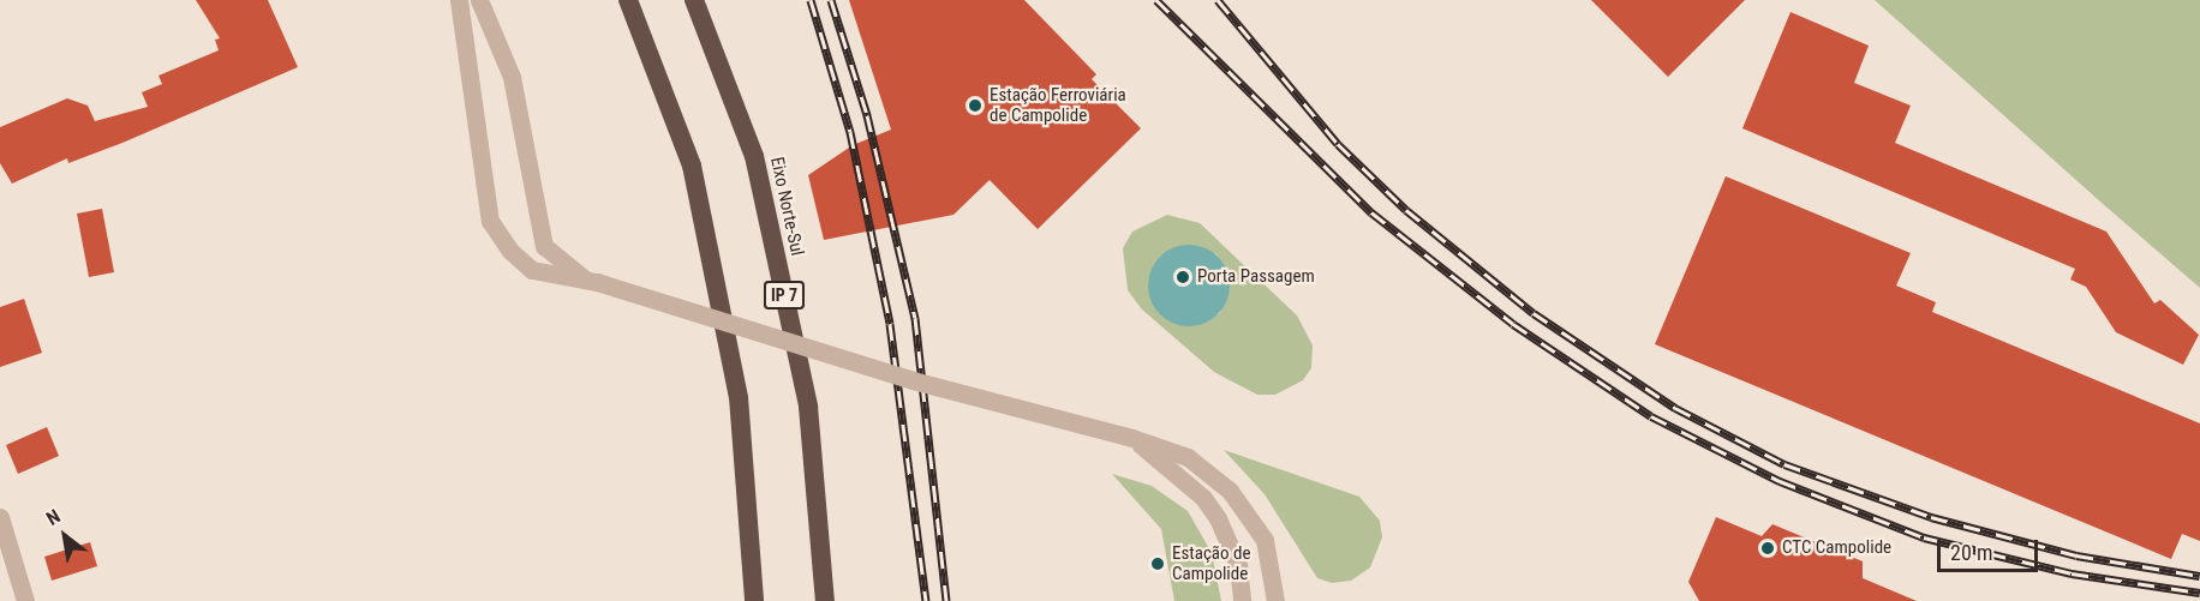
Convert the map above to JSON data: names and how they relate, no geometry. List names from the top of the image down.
{
  "streets": {
    "highway": ["Eixo Norte-Sul", "IP 7"]
  },
  "places": [
    "Estação Ferroviária de Campolide",
    "Porta Passagem",
    "CTC Campolide",
    "Estação de Campolide"
  ],
  "scale_bar": "20 m",
  "north": "top left"
}
